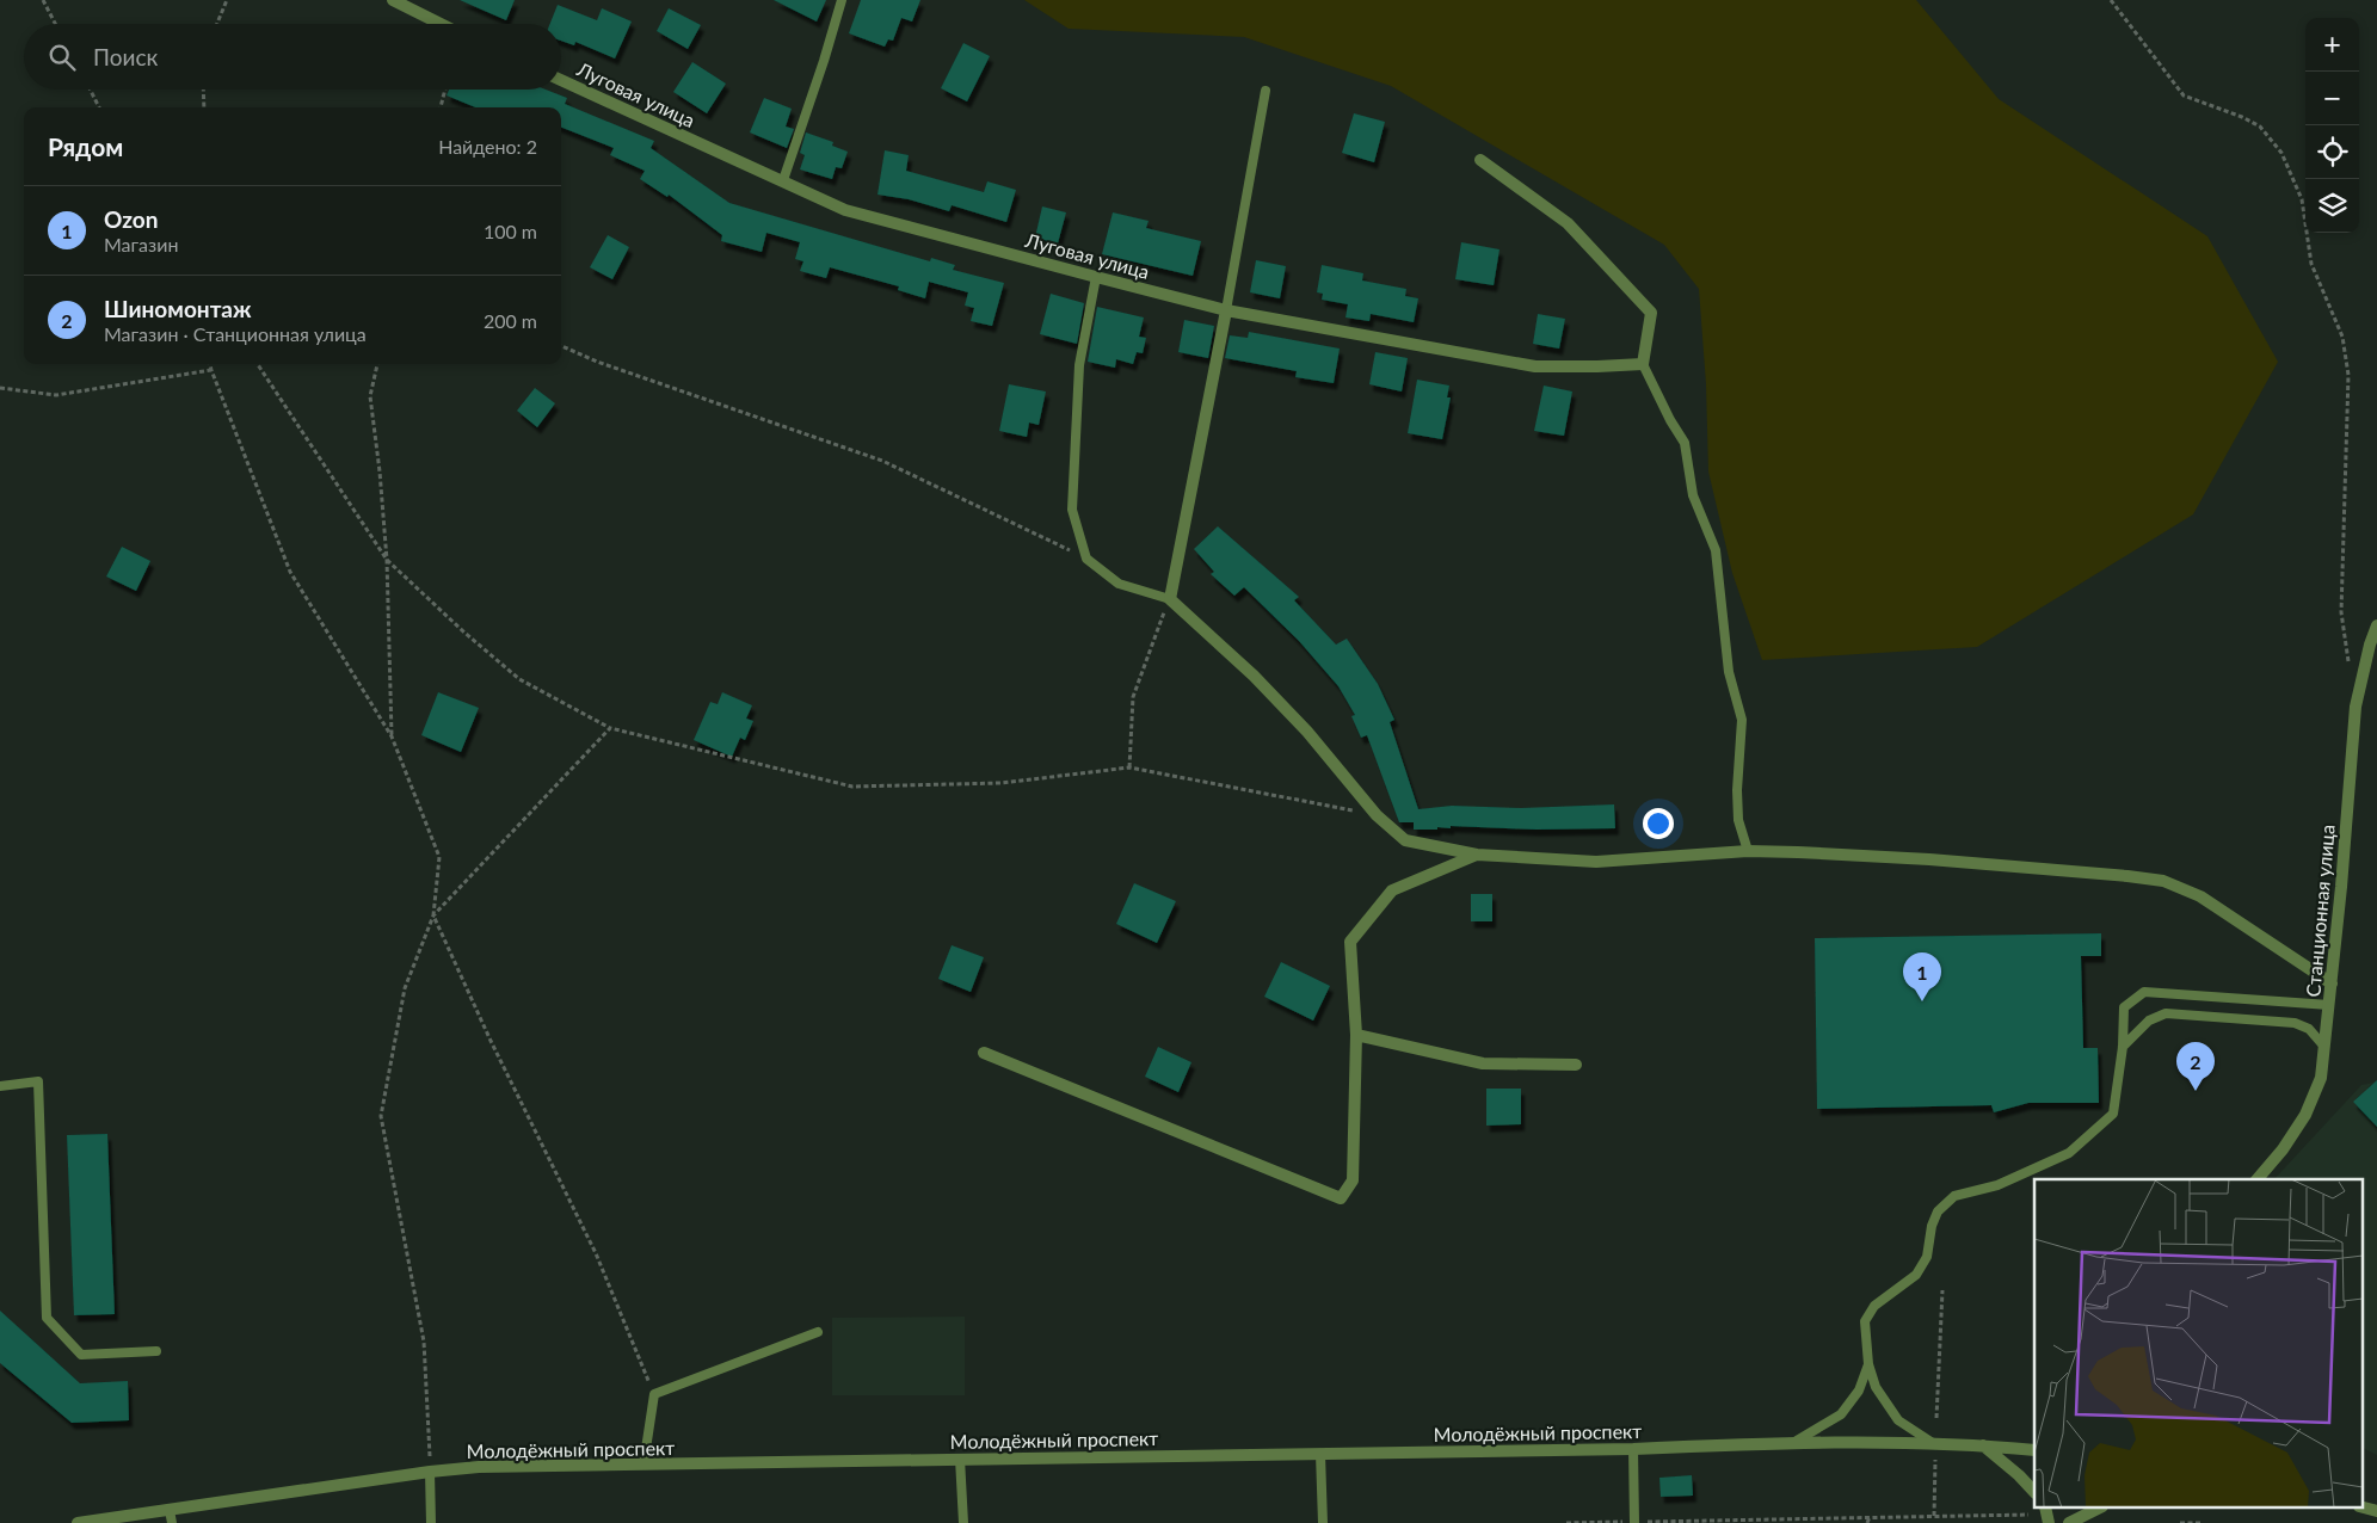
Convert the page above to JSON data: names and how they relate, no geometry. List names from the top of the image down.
{
  "streets": {
    "street": ["Луговая улица", "Станционная улица", "Молодёжный проспект"]
  },
  "page": {
    "map_buttons": ["+", "−"],
    "search": "Поиск",
    "heading": ["Рядом", "Найдено: 2"],
    "list": [
      {
        "mark": "1",
        "name": "Ozon",
        "note": "Магазин",
        "value": "100 m"
      },
      {
        "mark": "2",
        "name": "Шиномонтаж",
        "note": "Магазин · Станционная улица",
        "value": "200 m"
      }
    ],
    "pins": ["1", "2"]
  }
}
